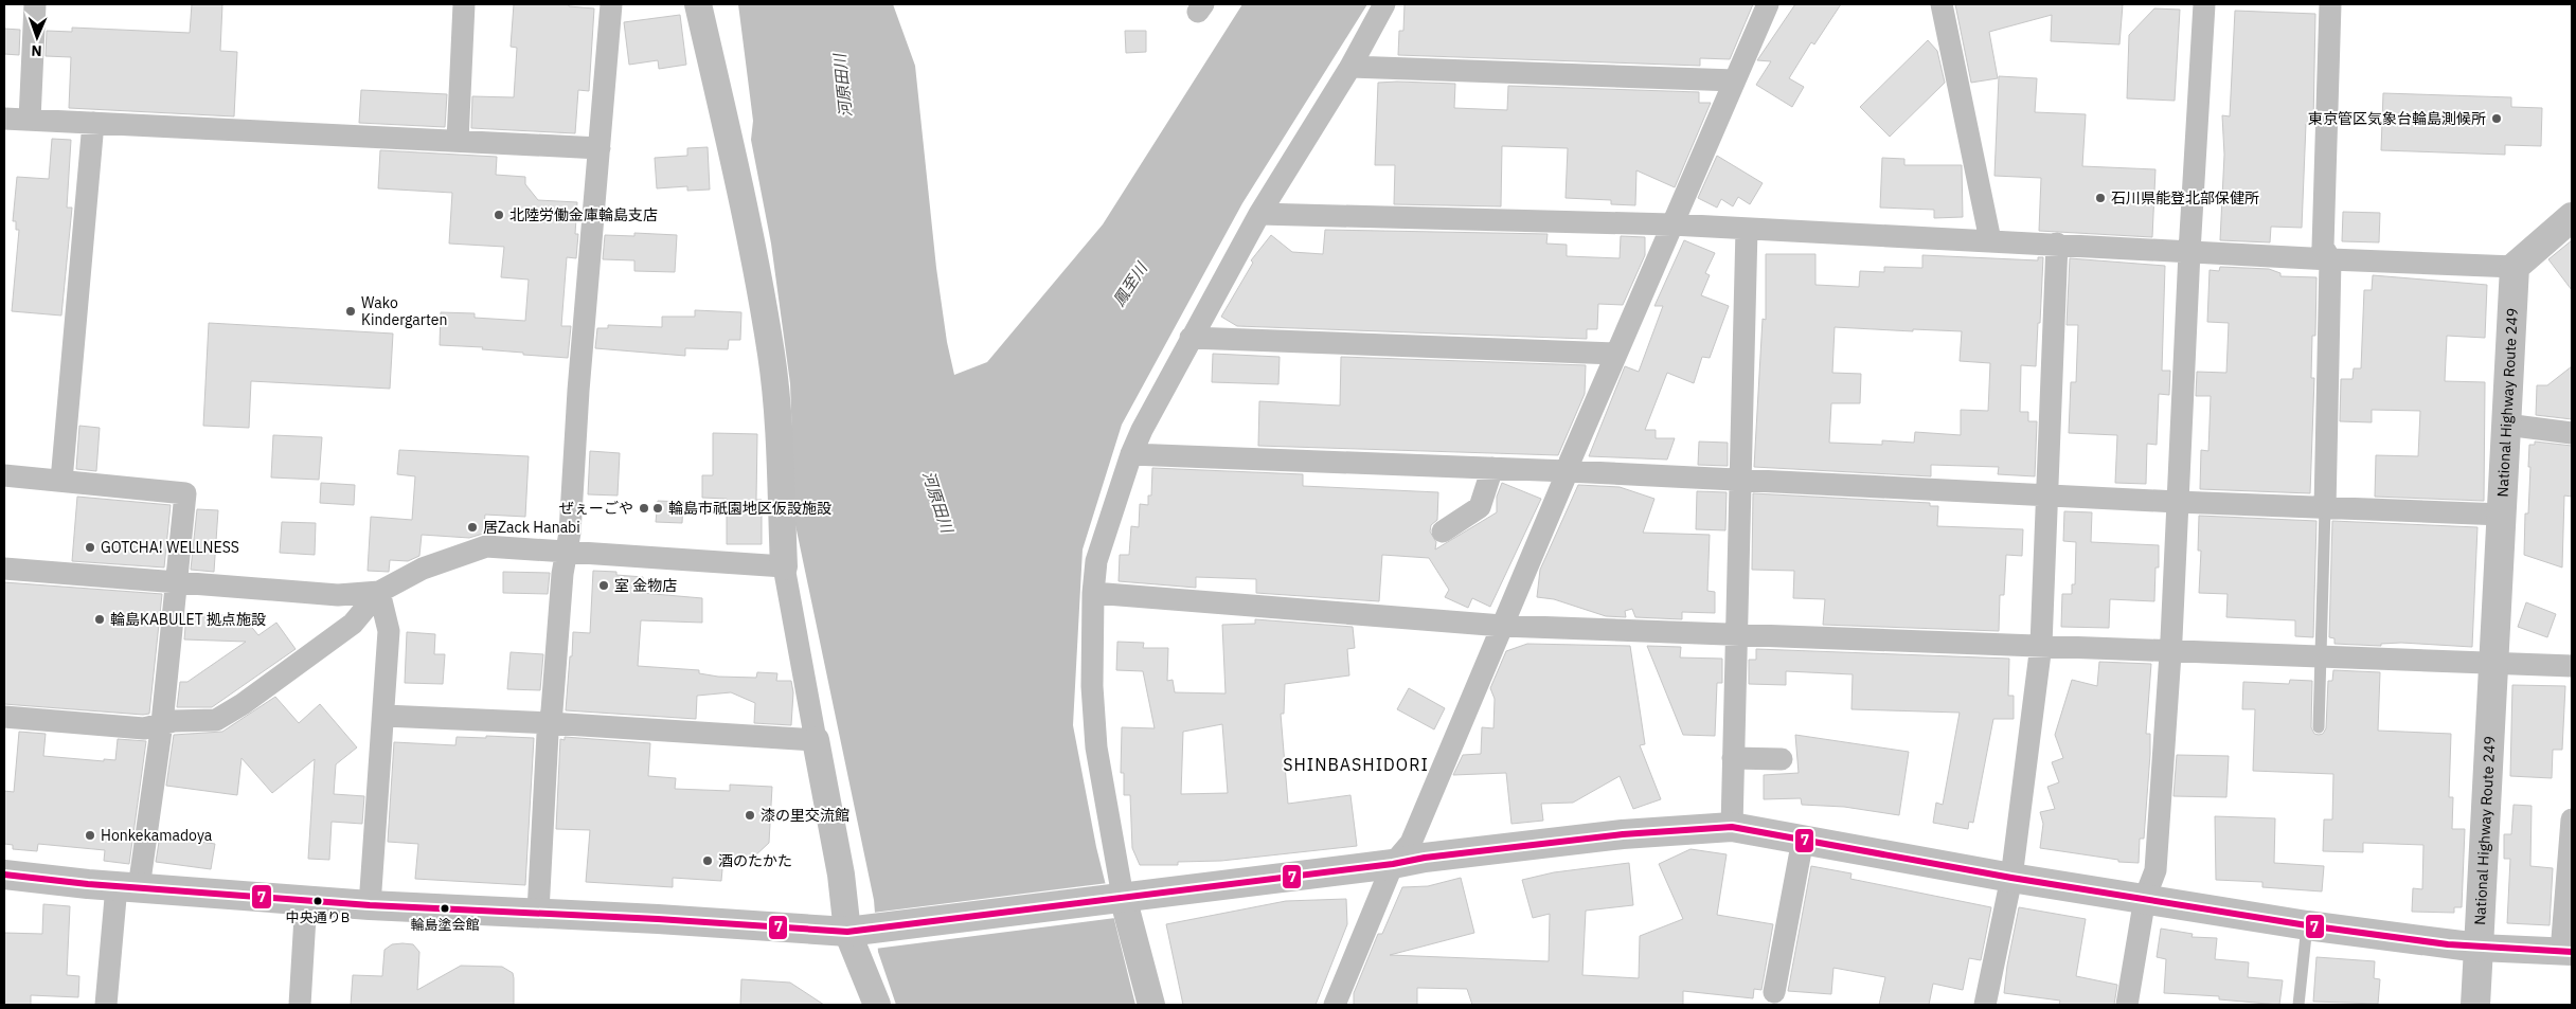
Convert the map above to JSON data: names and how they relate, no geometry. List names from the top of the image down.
{
  "streets": {
    "main road": ["National Highway Route 249"]
  },
  "districts": ["SHINBASHIDORI"],
  "water": ["河原田川", "鳳至川"],
  "places": [
    "東京管区気象台輪島測候所",
    "石川県能登北部保健所",
    "北陸労働金庫輪島支店",
    "Wako Kindergarten",
    "ぜぇーごや",
    "輪島市祇園地区仮設施設",
    "居Zack Hanabi",
    "GOTCHA! WELLNESS",
    "室 金物店",
    "輪島KABULET 拠点施設",
    "漆の里交流館",
    "Honkekamadoya",
    "酒のたかた",
    "中央通りB",
    "輪島塗会館"
  ],
  "lines": ["transit line 7"],
  "north": "bottom"
}
